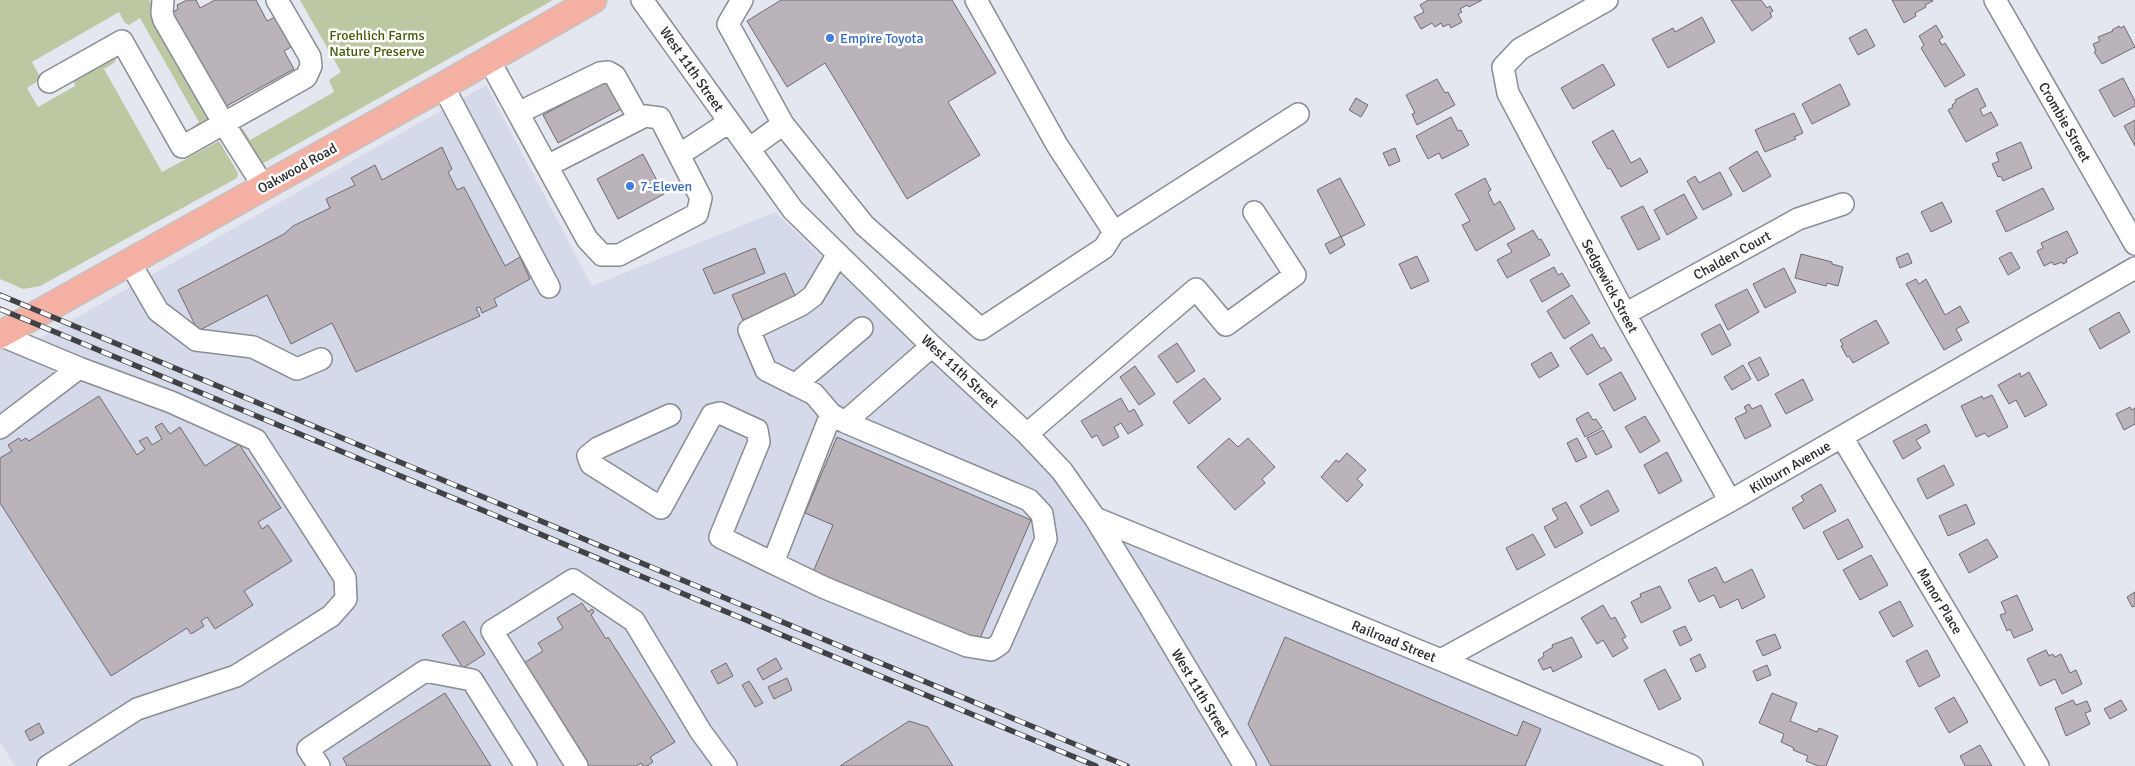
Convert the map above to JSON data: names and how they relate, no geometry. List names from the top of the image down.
{
  "streets": {
    "main road": ["Oakwood Road"],
    "street": [
      "West 11th Street",
      "Crombie Street",
      "Chalden Court",
      "Sedgewick Street",
      "Kilburn Avenue",
      "Manor Place",
      "Railroad Street"
    ]
  },
  "crossings": [
    ["West 11th Street", "Railroad Street"],
    ["Chalden Court", "Sedgewick Street"],
    ["Sedgewick Street", "Kilburn Avenue"],
    ["Kilburn Avenue", "Manor Place"],
    ["Kilburn Avenue", "Railroad Street"]
  ],
  "parks": ["Froehlich Farms Nature Preserve"],
  "places": ["Empire Toyota", "7-Eleven"]
}
